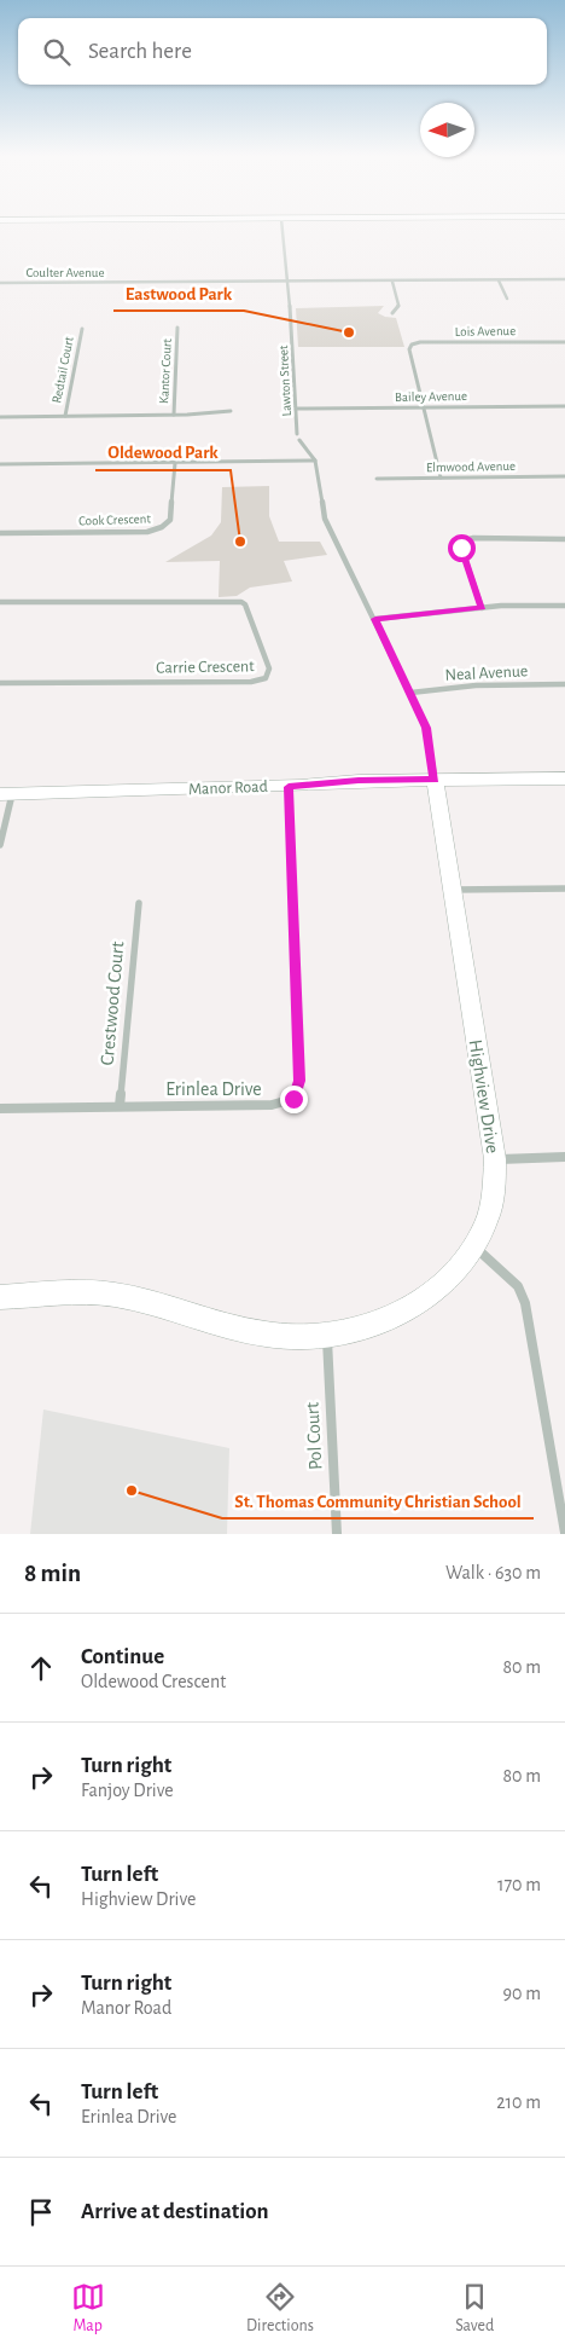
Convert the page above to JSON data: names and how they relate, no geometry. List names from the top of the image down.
{
  "streets": {
    "street": [
      "Coulter Avenue",
      "Lois Avenue",
      "Redtail Court",
      "Kantor Court",
      "Lawton Street",
      "Bailey Avenue",
      "Elmwood Avenue",
      "Cook Crescent",
      "Carrie Crescent",
      "Neal Avenue",
      "Manor Road",
      "Crestwood Court",
      "Erinlea Drive",
      "Highview Drive",
      "Pol Court"
    ]
  },
  "crossings": [
    ["Coulter Avenue", "Lawton Street"],
    ["Lois Avenue", "Bailey Avenue"],
    ["Lawton Street", "Bailey Avenue"],
    ["Neal Avenue", "Highview Drive"],
    ["Manor Road", "Erinlea Drive"],
    ["Manor Road", "Highview Drive"],
    ["Crestwood Court", "Erinlea Drive"],
    ["Highview Drive", "Pol Court"]
  ],
  "places": ["Eastwood Park", "Oldewood Park", "St. Thomas Community Christian School"],
  "north": "left",
  "page": {
    "search": "Search here",
    "heading": ["8 min", "Walk · 630 m"],
    "list": [
      ["Continue", "Oldewood Crescent", "80 m"],
      ["Turn right", "Fanjoy Drive", "80 m"],
      ["Turn left", "Highview Drive", "170 m"],
      ["Turn right", "Manor Road", "90 m"],
      ["Turn left", "Erinlea Drive", "210 m"],
      "Arrive at destination"
    ],
    "nav": ["Map", "Directions", "Saved"]
  }
}
